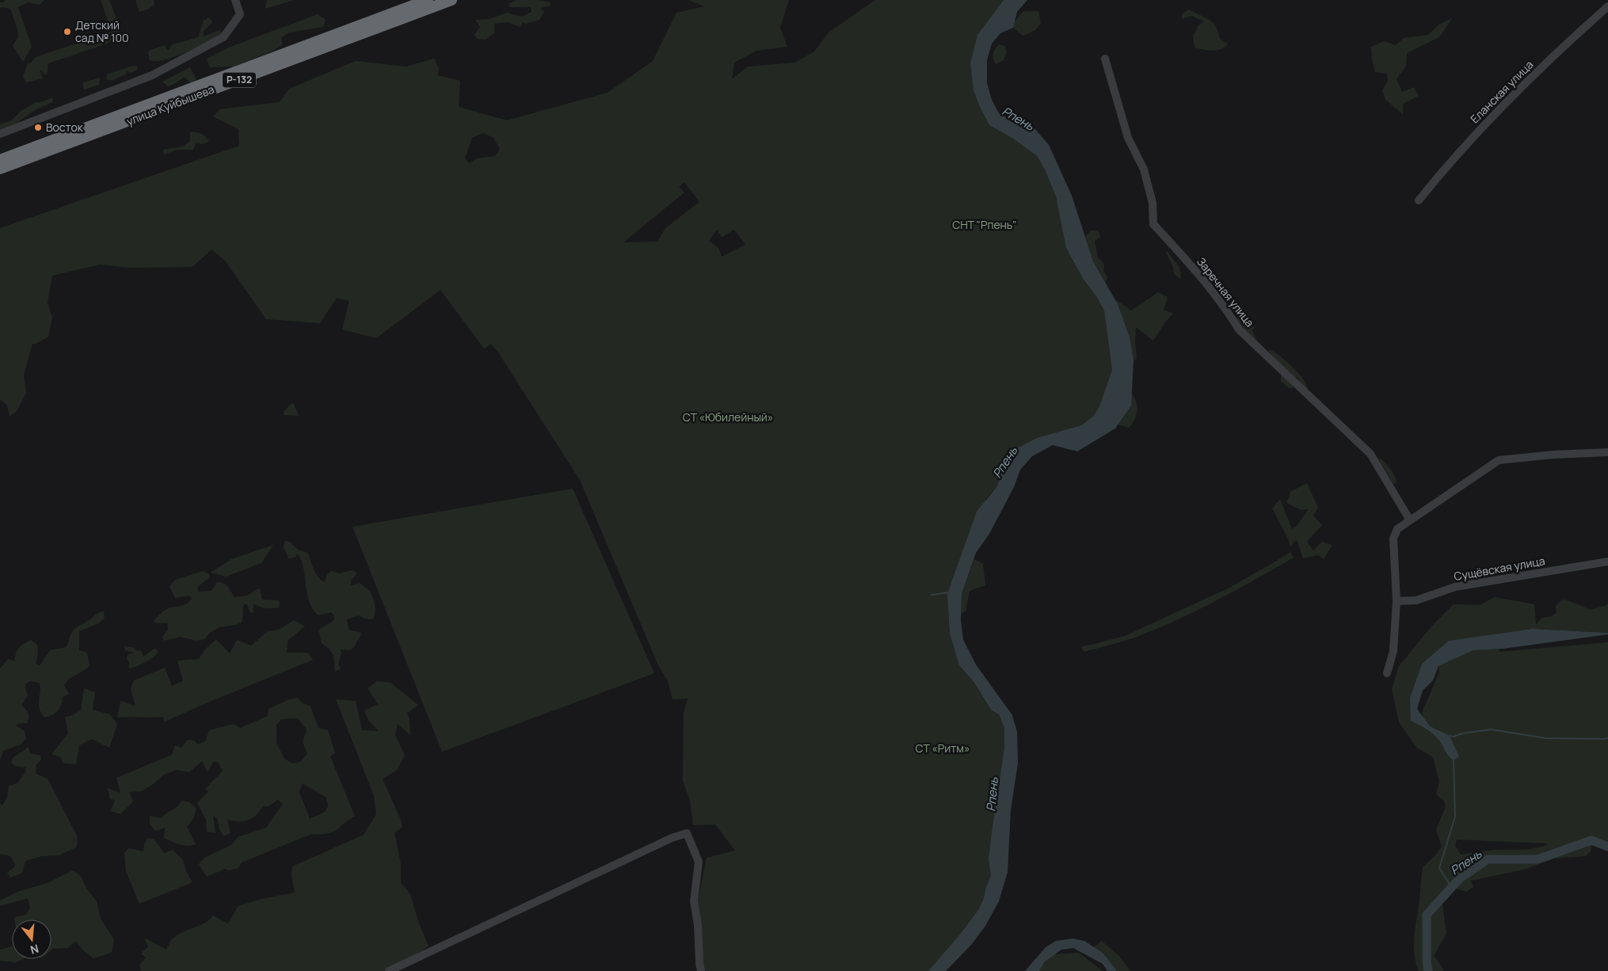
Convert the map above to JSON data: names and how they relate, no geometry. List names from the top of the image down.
{
  "streets": {
    "highway": ["Р-132", "улица Куйбышева"],
    "street": ["Еланская улица", "Заречная улица", "Сущёвская улица"]
  },
  "water": ["Рпень"],
  "parks": ["СНТ \"Рпень\"", "СТ «Юбилейный»", "СТ «Ритм»"],
  "places": ["Детский сад № 100", "Восток"],
  "north": "bottom"
}
